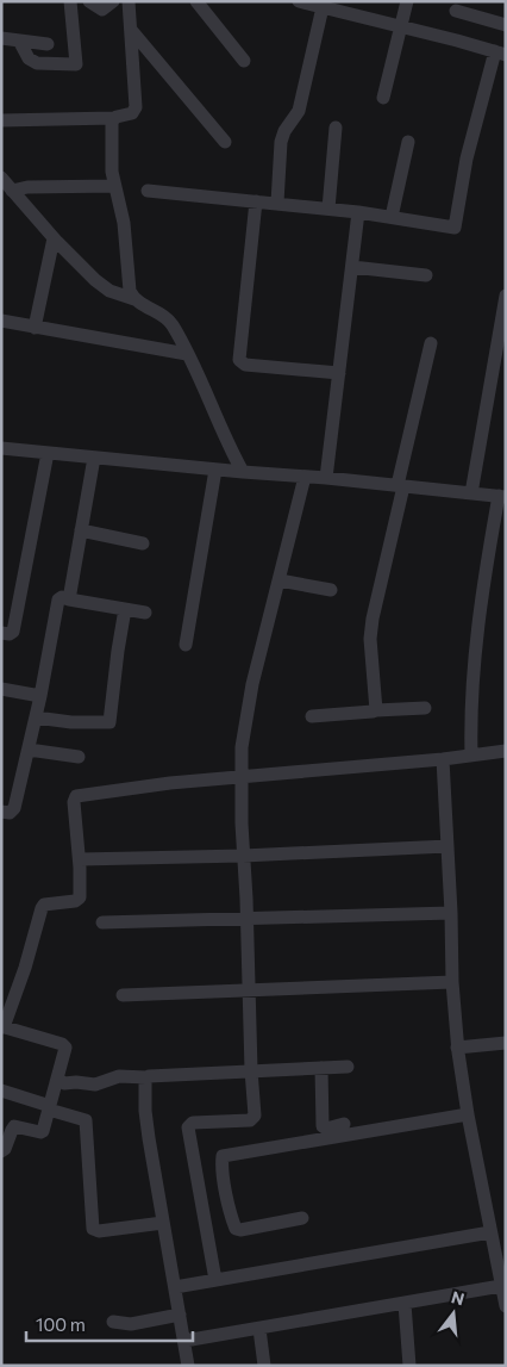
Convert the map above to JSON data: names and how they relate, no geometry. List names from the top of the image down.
{
  "scale_bar": "100 m",
  "north": "top"
}
